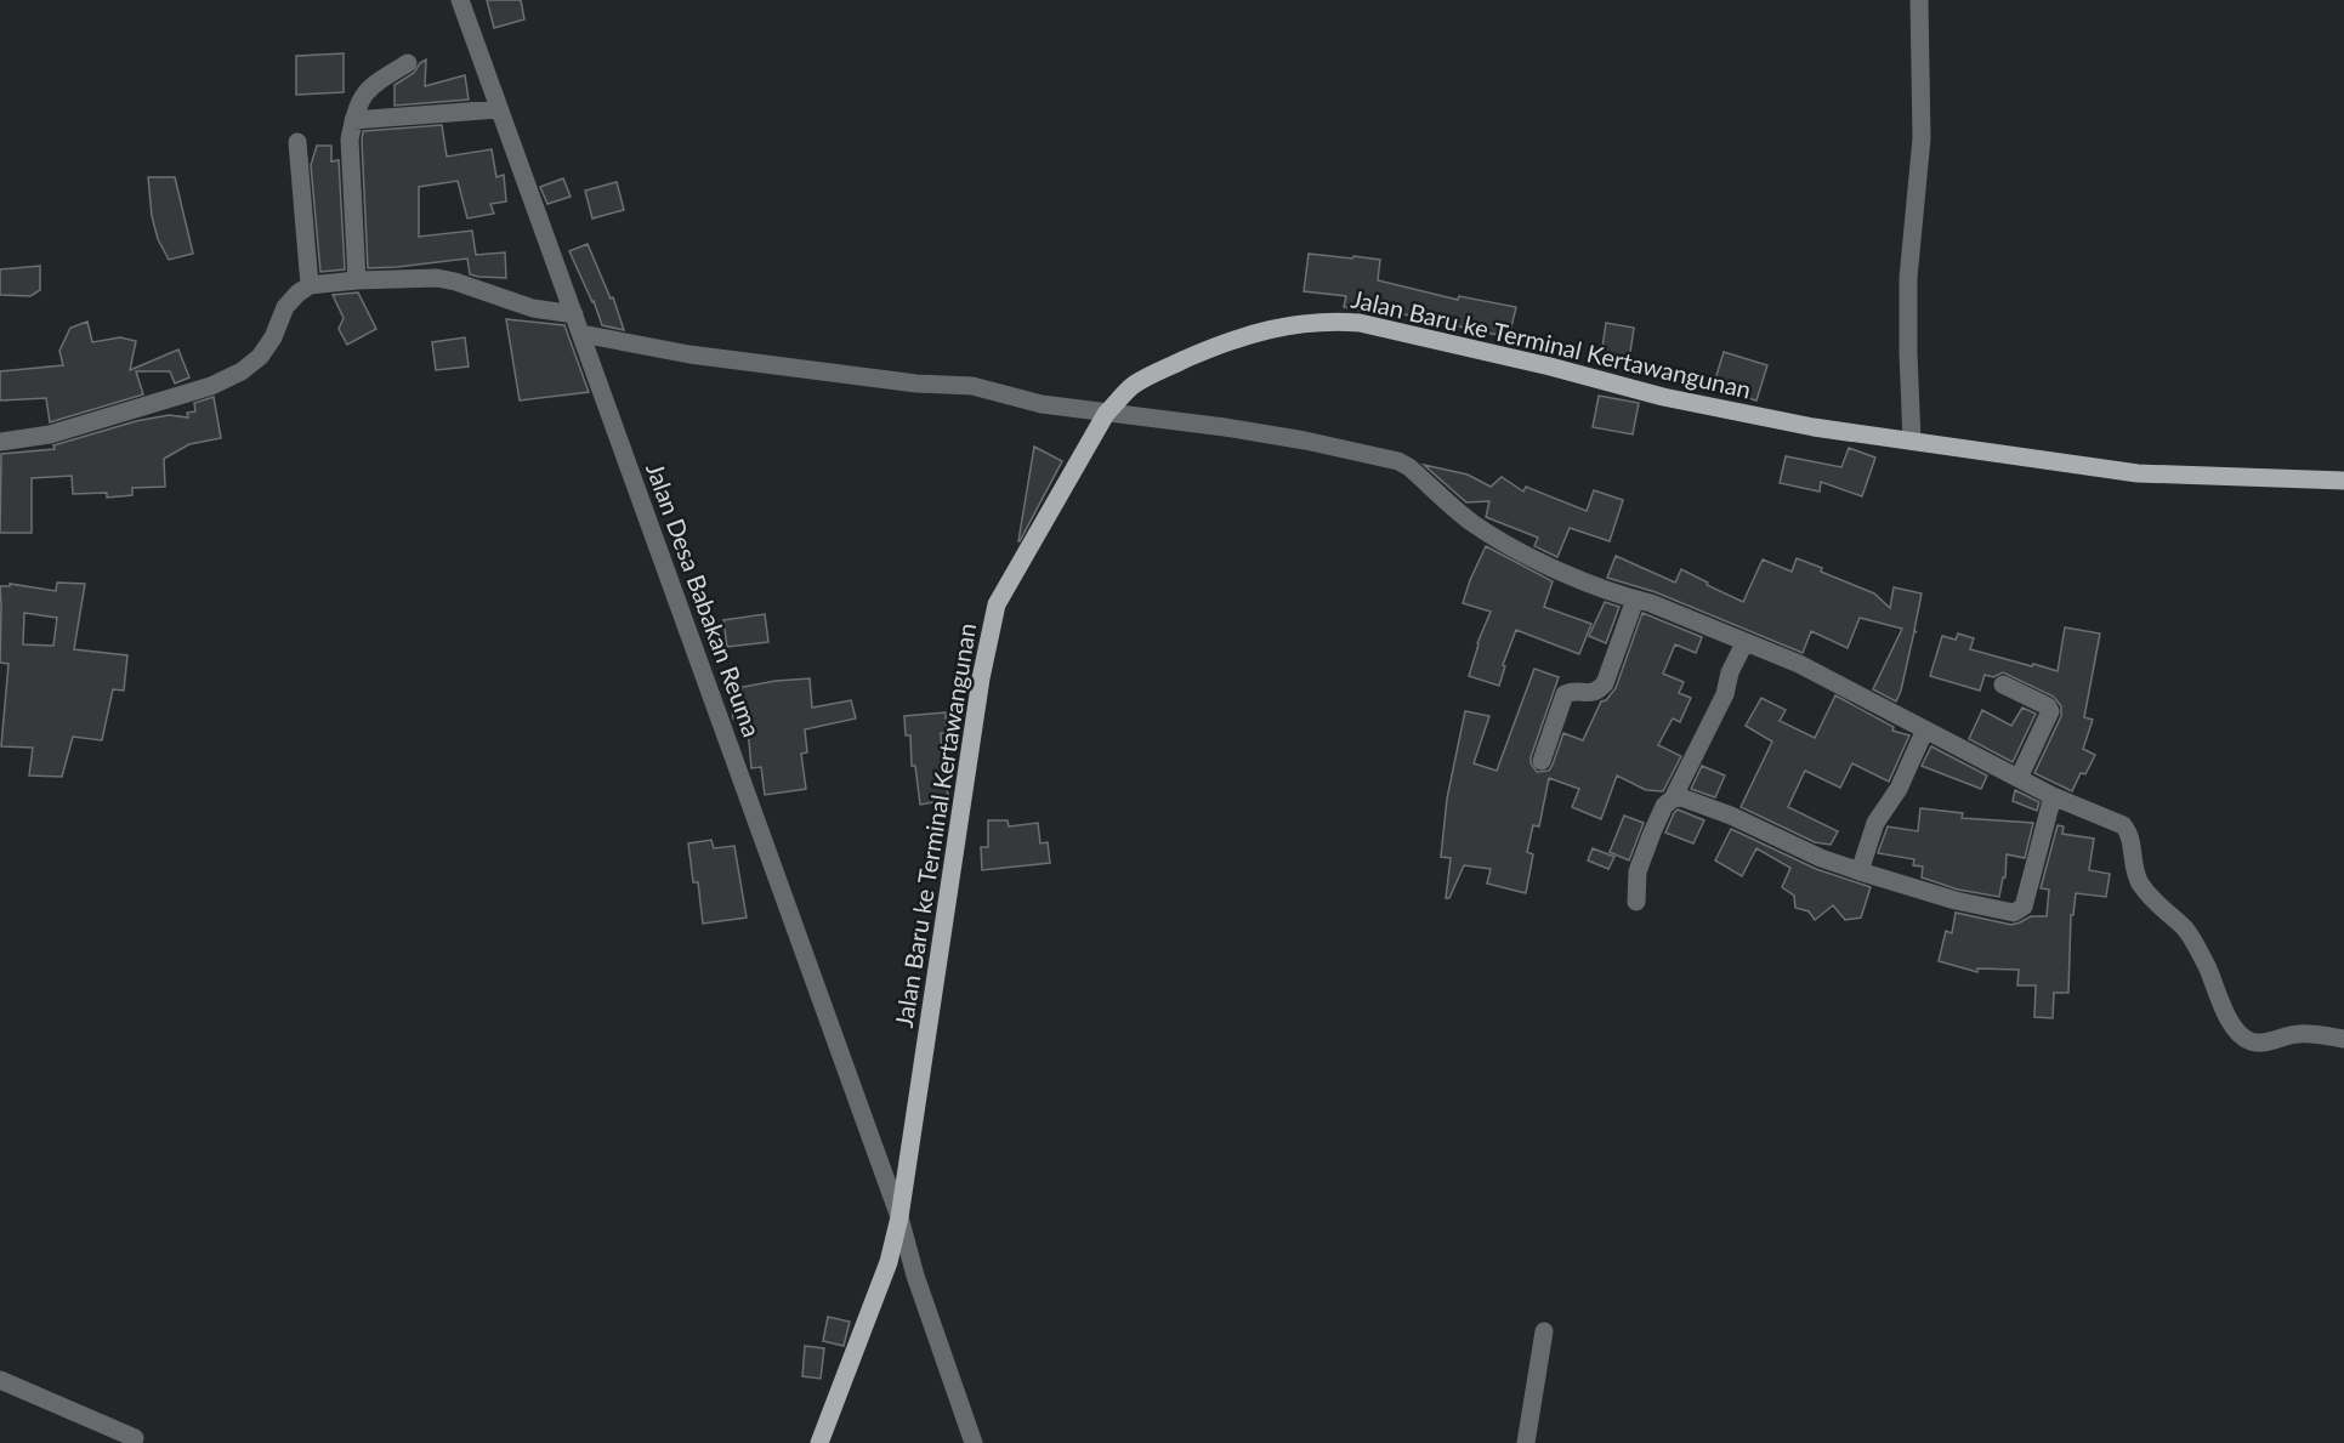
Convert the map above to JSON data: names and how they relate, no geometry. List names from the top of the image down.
{
  "streets": {
    "main road": ["Jalan Baru ke Terminal Kertawangunan"],
    "street": ["Jalan Desa Babakan Reuma"]
  },
  "crossings": [
    ["Jalan Baru ke Terminal Kertawangunan", "Jalan Desa Babakan Reuma"]
  ]
}
